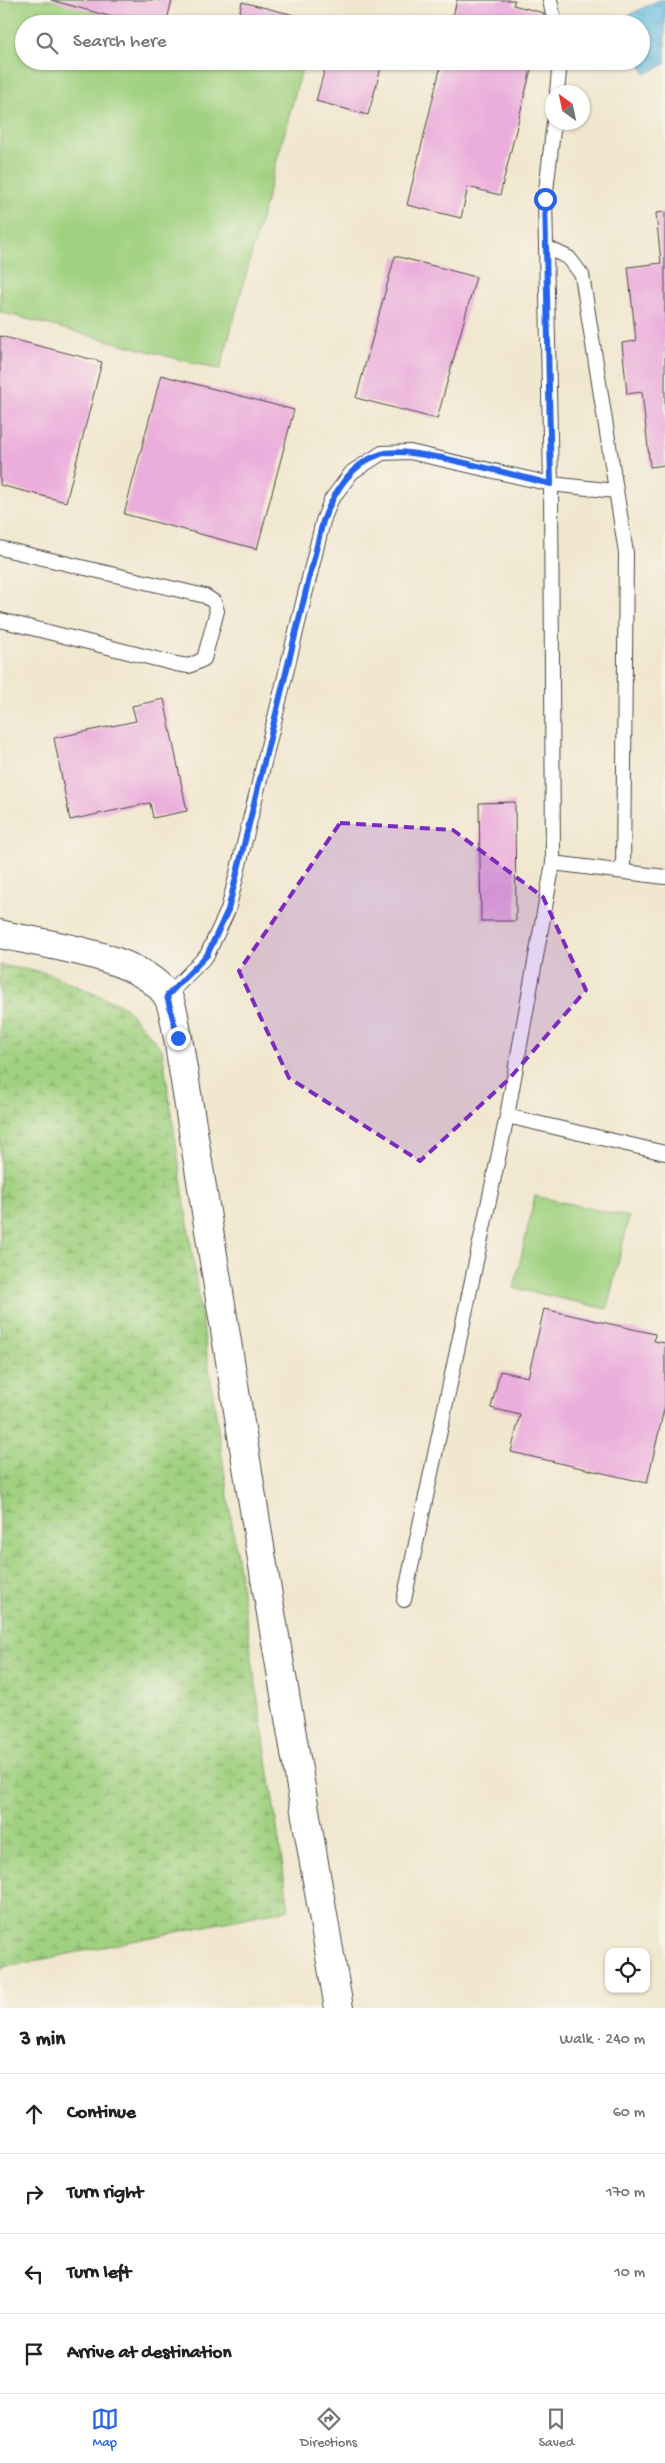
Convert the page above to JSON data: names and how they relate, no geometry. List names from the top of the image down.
{
  "north": "top left",
  "page": {
    "search": "Search here",
    "heading": ["3 min", "Walk · 240 m"],
    "list": [
      ["Continue", "60 m"],
      ["Turn right", "170 m"],
      ["Turn left", "10 m"],
      "Arrive at destination"
    ],
    "nav": ["Map", "Directions", "Saved"]
  }
}
